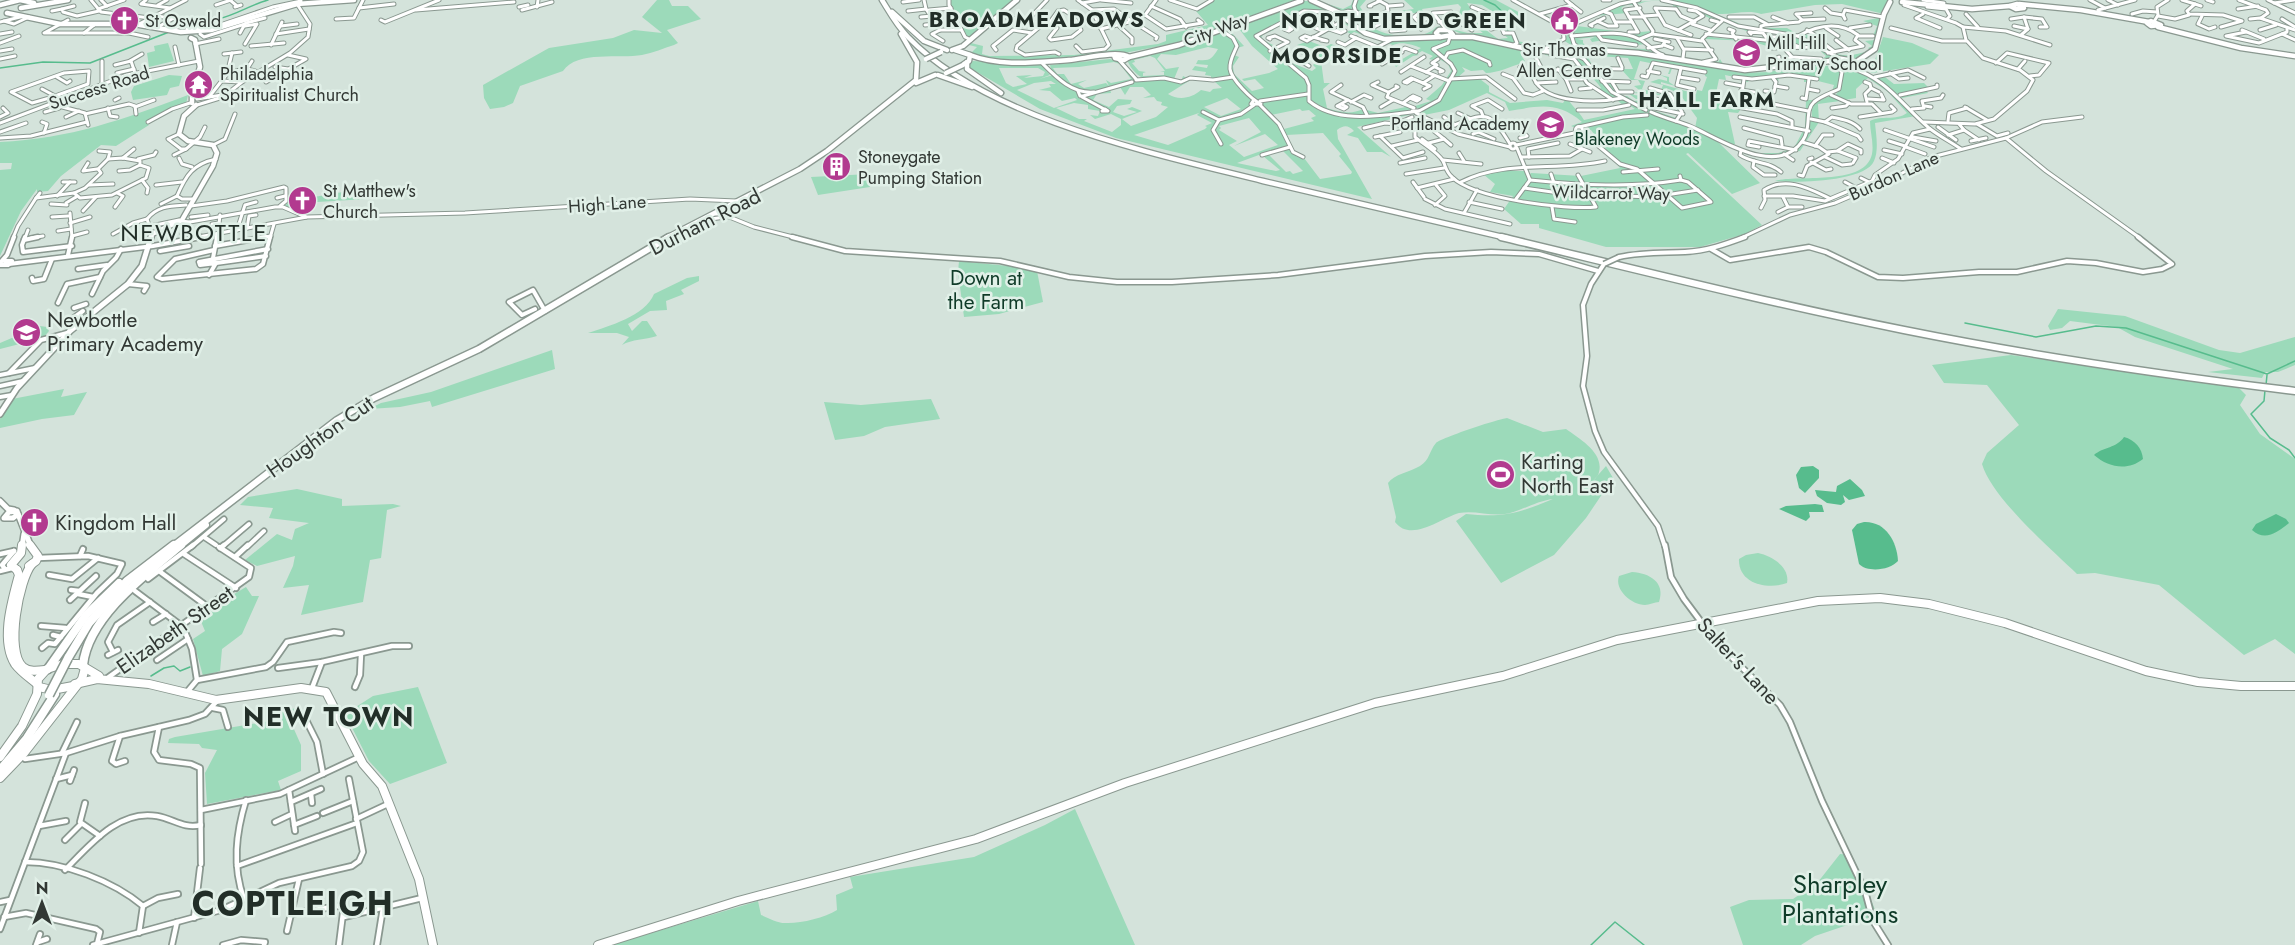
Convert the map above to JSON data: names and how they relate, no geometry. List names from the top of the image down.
{
  "streets": {
    "highway": ["Durham Road", "Houghton Cut"],
    "main road": ["City Way"],
    "street": [
      "Success Road",
      "Burdon Lane",
      "Wildcarrot Way",
      "High Lane",
      "Elizabeth Street",
      "Salter's Lane"
    ]
  },
  "crossings": [
    ["City Way", "Durham Road"],
    ["Burdon Lane", "Salter's Lane"],
    ["High Lane", "Durham Road"],
    ["Durham Road", "Houghton Cut"]
  ],
  "districts": [
    "BROADMEADOWS",
    "NORTHFIELD GREEN",
    "MOORSIDE",
    "HALL FARM",
    "NEWBOTTLE",
    "NEW TOWN",
    "COPTLEIGH"
  ],
  "parks": ["Blakeney Woods", "Down at the Farm", "Sharpley Plantations"],
  "places": {
    "church": ["St Oswald", "St Matthew's Church", "Kingdom Hall"],
    "public building": ["Sir Thomas Allen Centre"],
    "school or university": ["Mill Hill Primary School", "Portland Academy", "Newbottle Primary Academy"],
    "temple": ["Philadelphia Spiritualist Church"],
    "building": ["Stoneygate Pumping Station"],
    "sports": ["Karting North East"]
  },
  "north": "top"
}
